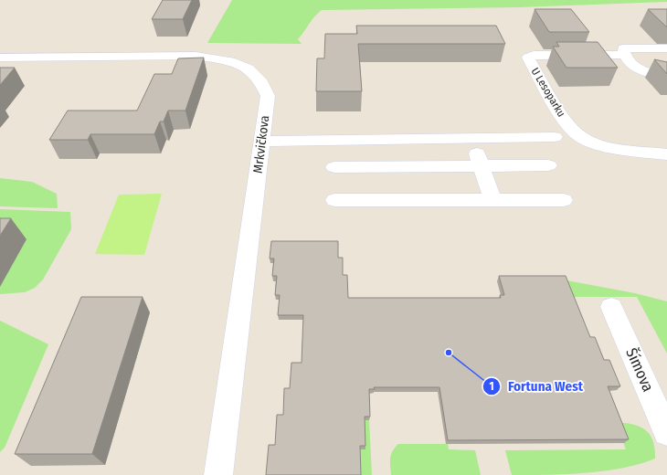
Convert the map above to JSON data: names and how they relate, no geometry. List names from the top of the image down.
{
  "streets": {
    "street": ["U Lesoparku", "Mrkvičkova", "Šímova"]
  },
  "places": ["Fortuna West"]
}
